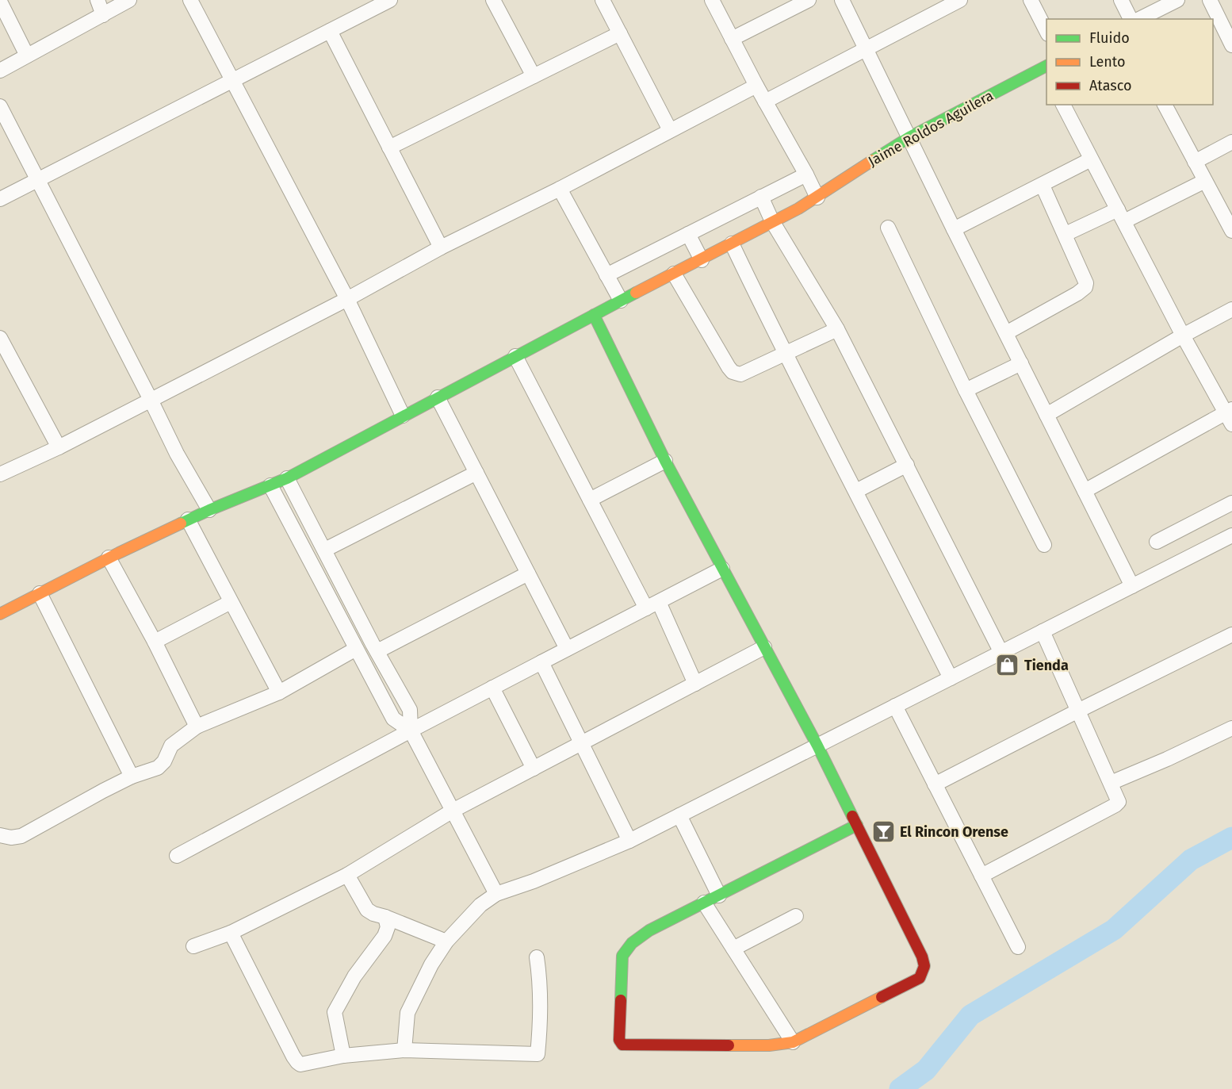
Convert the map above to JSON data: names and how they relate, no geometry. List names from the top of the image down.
{
  "streets": {
    "street": ["Jaime Roldos Aguilera"]
  },
  "places": {
    "shop": ["Tienda"],
    "bar": ["El Rincon Orense"]
  },
  "legend": ["Fluido", "Lento", "Atasco"]
}
